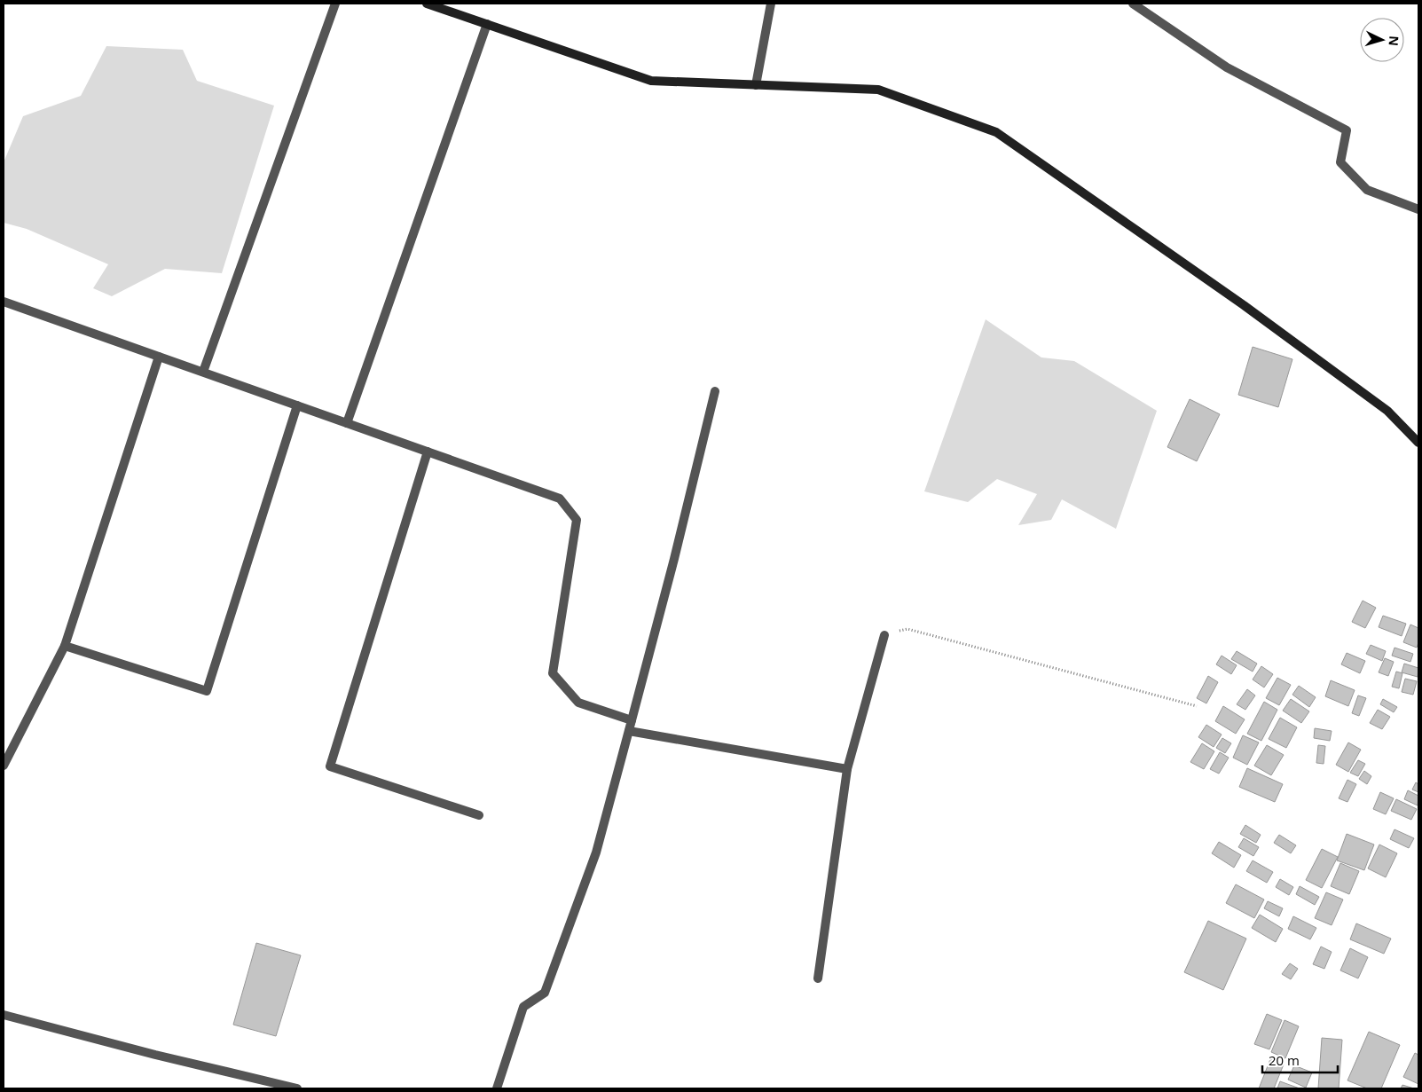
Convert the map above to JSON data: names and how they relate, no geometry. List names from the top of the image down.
{
  "scale_bar": "20 m",
  "north": "right"
}
